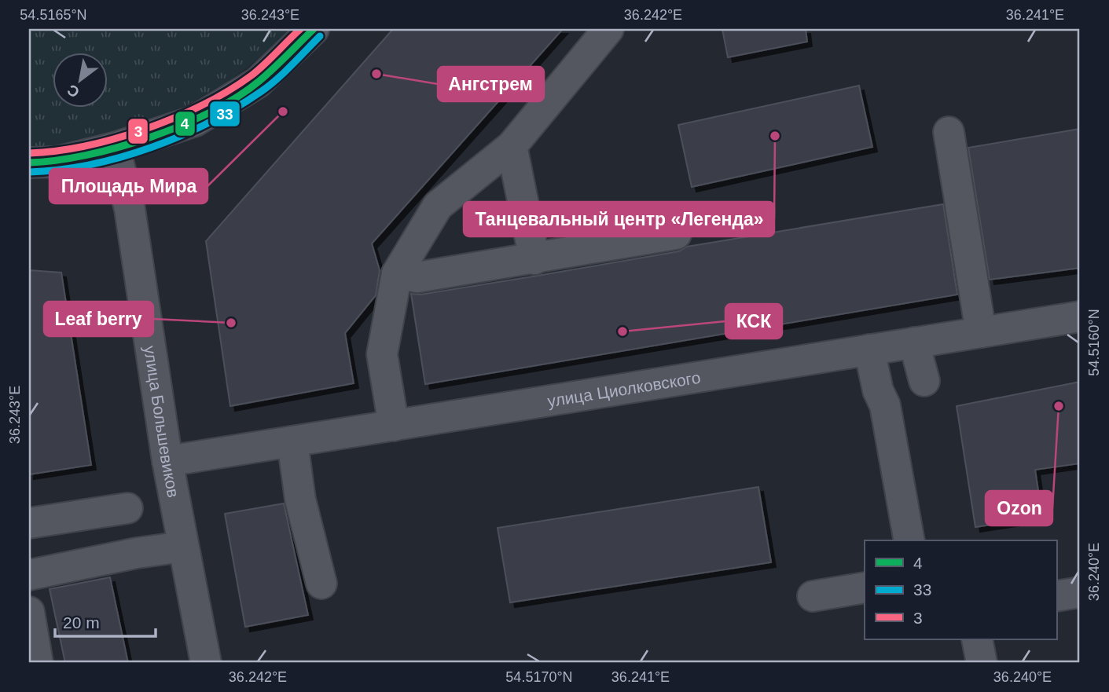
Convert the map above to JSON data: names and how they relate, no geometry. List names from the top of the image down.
{
  "streets": {
    "street": ["улица Циолковского", "улица Большевиков"]
  },
  "crossings": [
    ["улица Циолковского", "улица Большевиков"]
  ],
  "places": [
    "Ангстрем",
    "Площадь Мира",
    "Танцевальный центр «Легенда»",
    "Leaf berry",
    "КСК",
    "Ozon"
  ],
  "lines": ["transit line 4", "transit line 3", "transit line 33"],
  "legend": ["4", "33", "3"],
  "scale_bar": "20 m",
  "north": "bottom left",
  "coordinates": [
    "54.5165°N",
    "36.243°E",
    "36.242°E",
    "36.241°E",
    "54.5160°N",
    "36.240°E",
    "54.5170°N"
  ]
}
